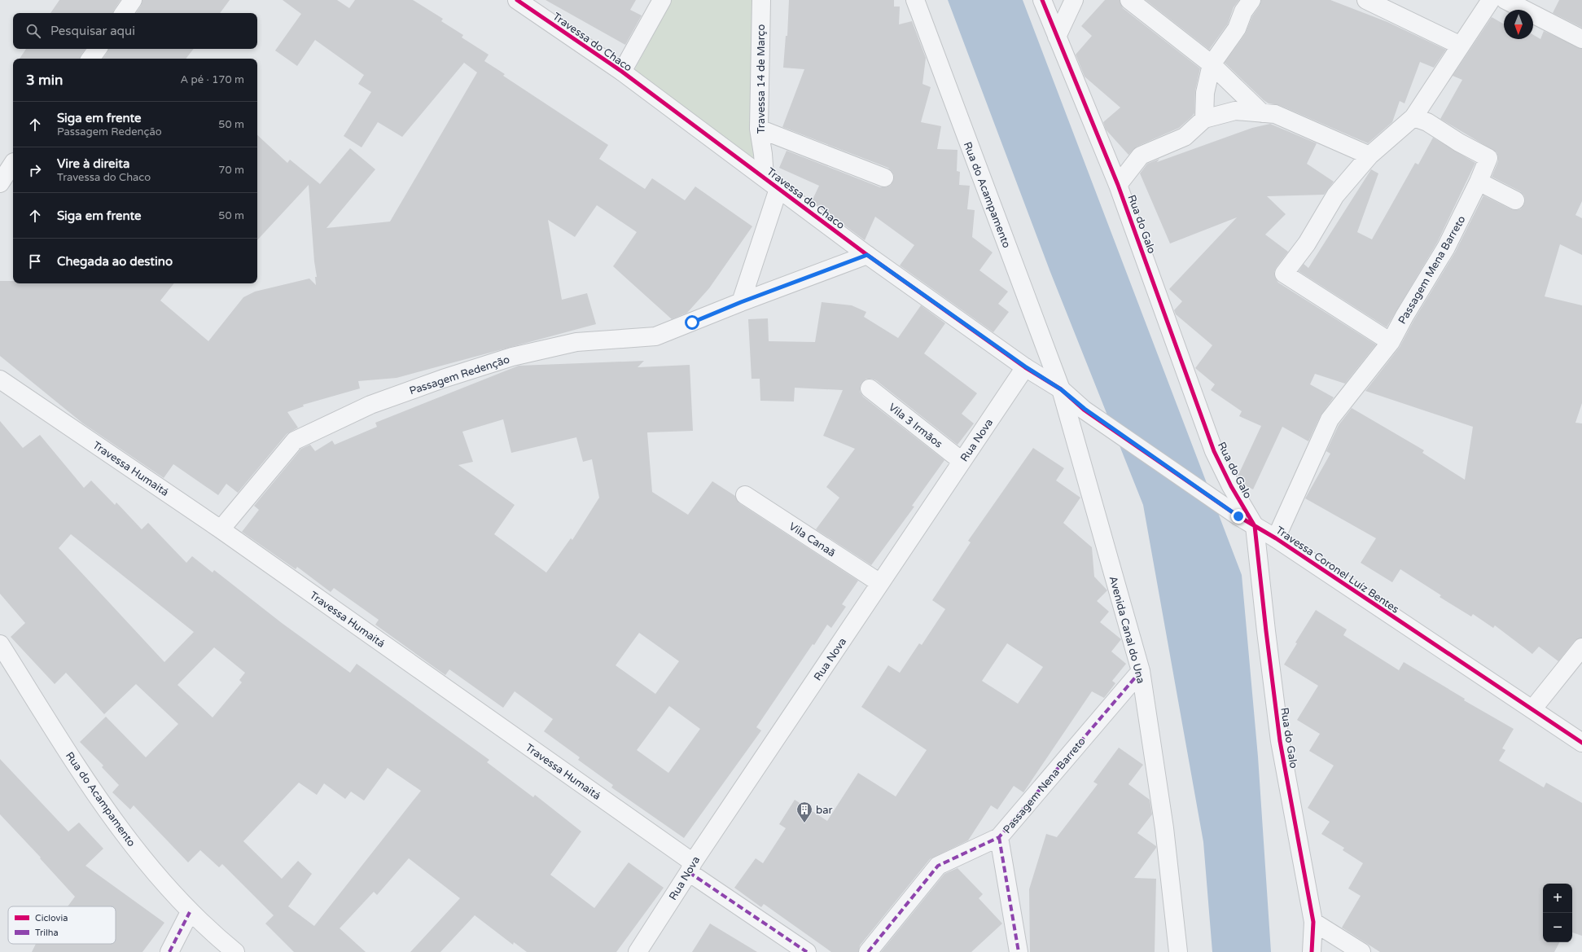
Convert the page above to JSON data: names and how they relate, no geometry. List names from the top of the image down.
{
  "streets": {
    "street": [
      "Travessa do Chaco",
      "Travessa 14 de Março",
      "Rua do Acampamento",
      "Rua do Galo",
      "Passagem Mena Barreto",
      "Passagem Redenção",
      "Vila 3 Irmãos",
      "Rua Nova",
      "Travessa Humaitá",
      "Vila Canaã",
      "Travessa Coronel Luíz Bentes",
      "Avenida Canal do Una",
      "Passagem Nena Barreto"
    ]
  },
  "crossings": [
    ["Travessa do Chaco", "Travessa 14 de Março"],
    ["Travessa do Chaco", "Rua do Acampamento"],
    ["Travessa do Chaco", "Passagem Redenção"],
    ["Travessa do Chaco", "Rua Nova"],
    ["Travessa do Chaco", "Travessa Coronel Luíz Bentes"],
    ["Travessa do Chaco", "Avenida Canal do Una"],
    ["Rua do Acampamento", "Avenida Canal do Una"],
    ["Rua do Galo", "Travessa Coronel Luíz Bentes"],
    ["Passagem Mena Barreto", "Travessa Coronel Luíz Bentes"],
    ["Passagem Redenção", "Travessa Humaitá"],
    ["Vila 3 Irmãos", "Rua Nova"],
    ["Rua Nova", "Travessa Humaitá"],
    ["Rua Nova", "Vila Canaã"],
    ["Avenida Canal do Una", "Passagem Nena Barreto"]
  ],
  "places": {
    "building": ["bar"]
  },
  "legend": ["Ciclovia", "Trilha"],
  "north": "bottom",
  "page": {
    "search": "Pesquisar aqui",
    "heading": ["3 min", "A pé · 170 m"],
    "list": [
      ["Siga em frente", "Passagem Redenção", "50 m"],
      ["Vire à direita", "Travessa do Chaco", "70 m"],
      ["Siga em frente", "50 m"],
      "Chegada ao destino"
    ],
    "map_buttons": ["+", "−"]
  }
}
